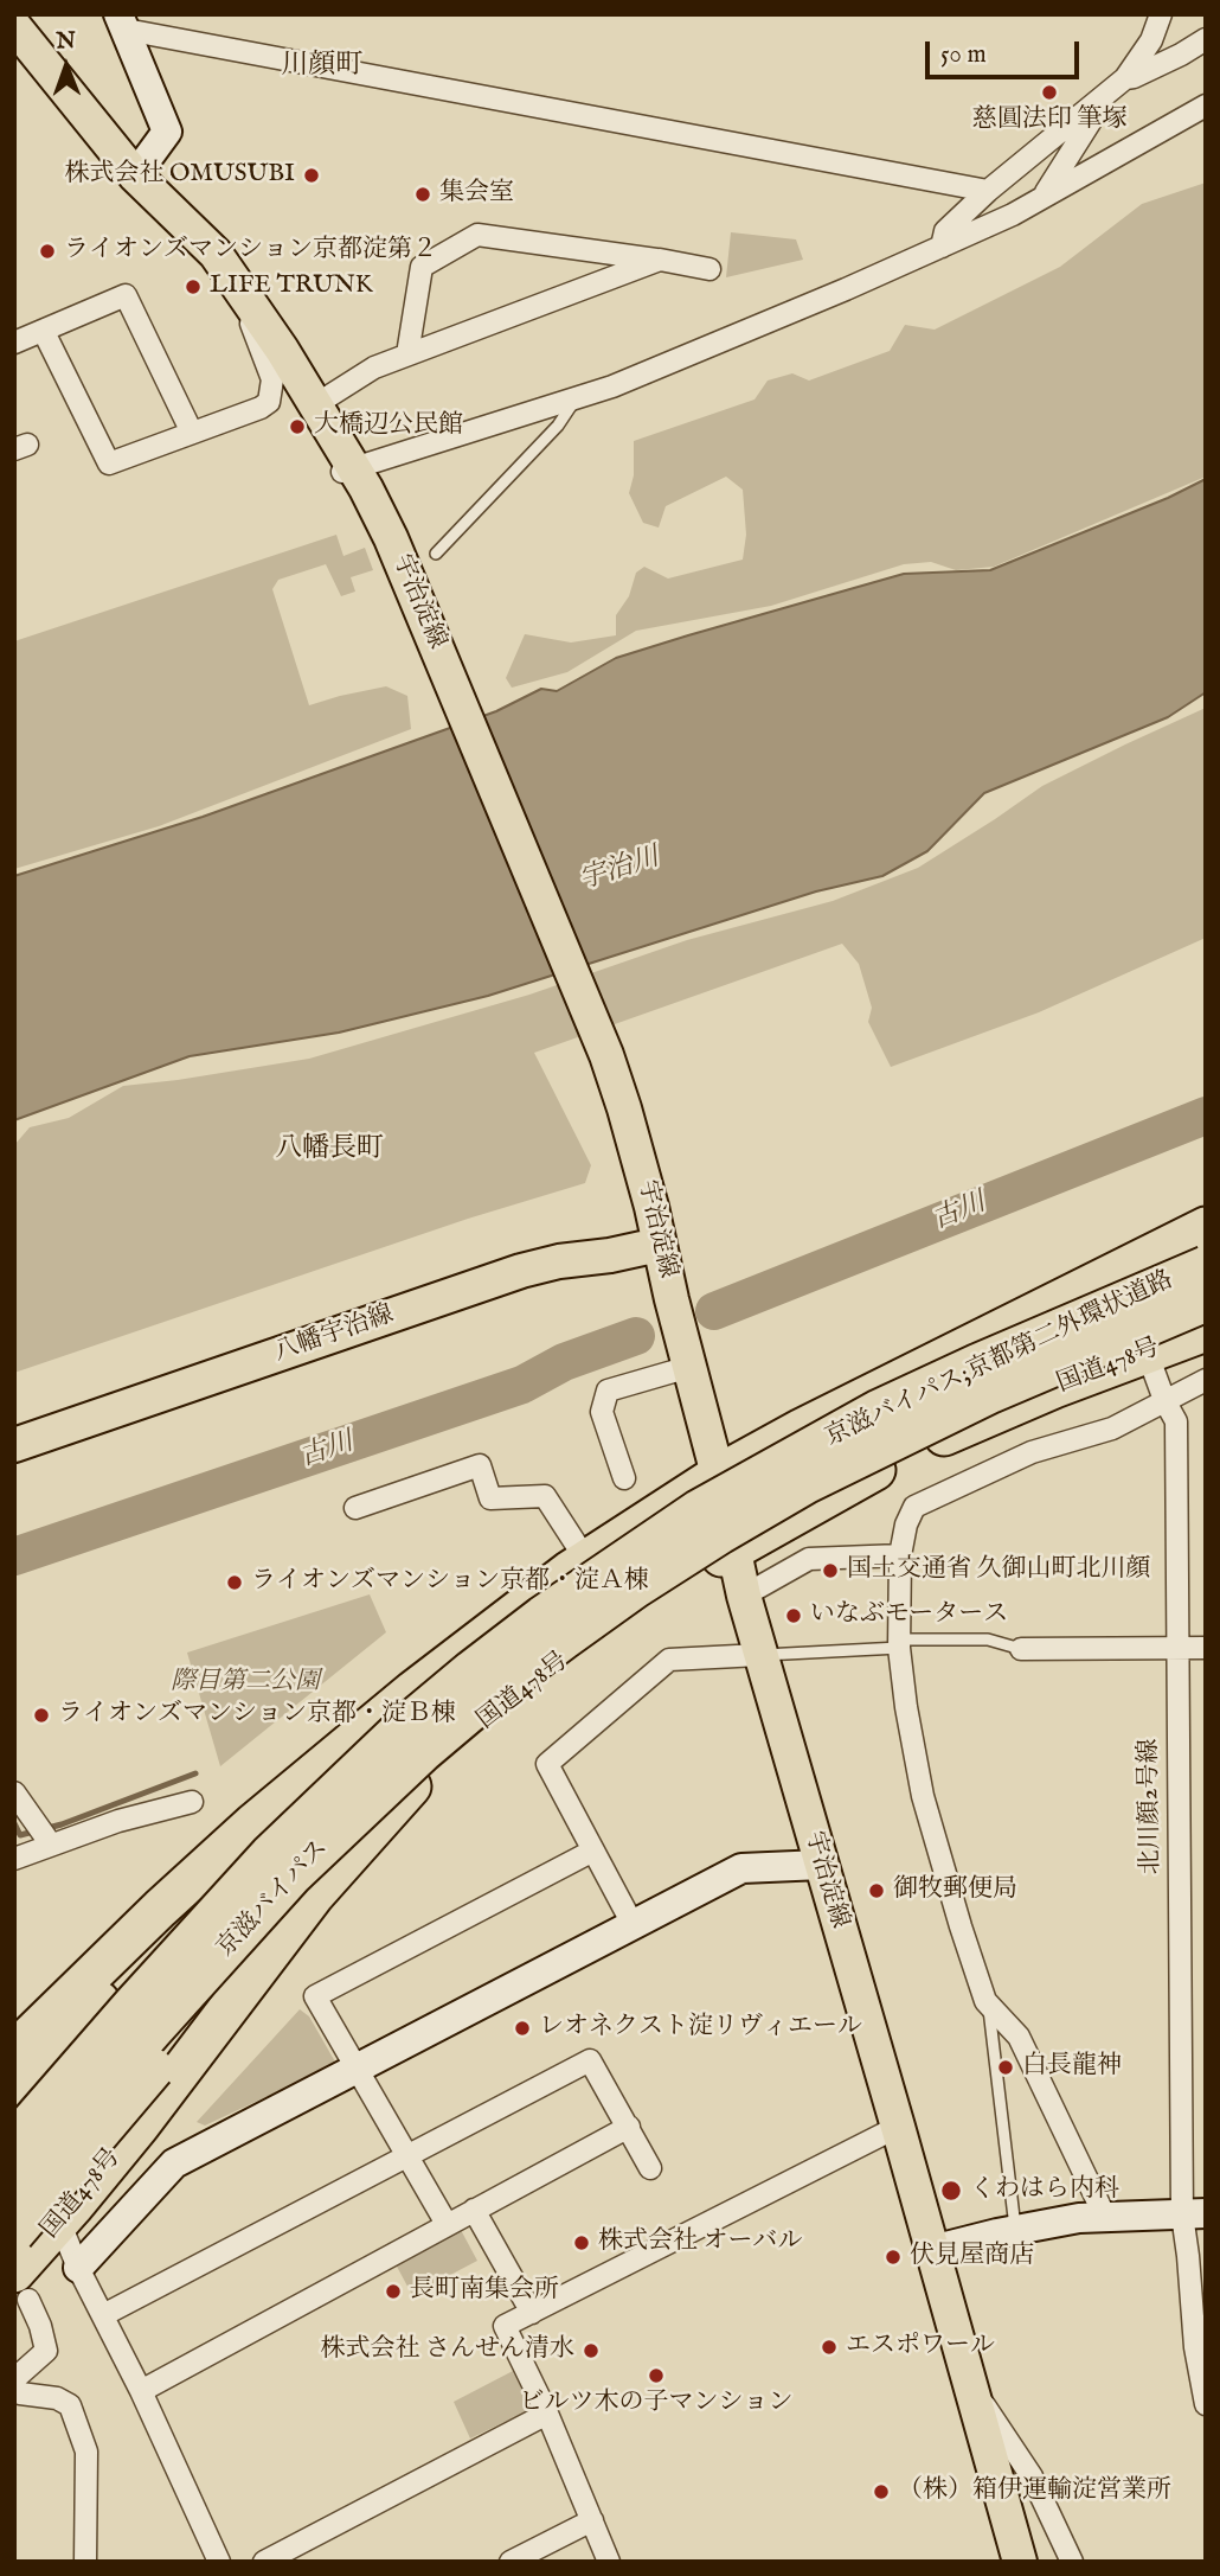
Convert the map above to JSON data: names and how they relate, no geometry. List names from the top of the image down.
{
  "streets": {
    "highway": ["京滋バイパス;京都第二外環状道路", "国道478号", "京滋バイパス"],
    "main road": ["宇治淀線", "八幡宇治線"],
    "street": ["北川顔2号線"]
  },
  "crossings": [
    ["宇治淀線", "八幡宇治線"],
    ["宇治淀線", "国道478号"],
    ["京滋バイパス;京都第二外環状道路", "京滋バイパス"],
    ["国道478号", "北川顔2号線"]
  ],
  "districts": ["川顔町", "八幡長町"],
  "water": ["宇治川", "古川"],
  "parks": ["際目第二公園"],
  "places": [
    "慈圓法印 筆塚",
    "株式会社 OMUSUBI",
    "集会室",
    "ライオンズマンション京都淀第２",
    "LIFE TRUNK",
    "大橋辺公民館",
    "国土交通省 久御山町北川顔",
    "ライオンズマンション京都・淀Ａ棟",
    "いなぶモータース",
    "ライオンズマンション京都・淀Ｂ棟",
    "御牧郵便局",
    "レオネクスト淀リヴィエール",
    "白長龍神",
    "くわはら内科",
    "株式会社 オーバル",
    "伏見屋商店",
    "長町南集会所",
    "エスポワール",
    "株式会社 さんせん清水",
    "ビルツ木の子マンション",
    "（株）箱伊運輸淀営業所"
  ],
  "scale_bar": "50 m",
  "north": "top"
}
